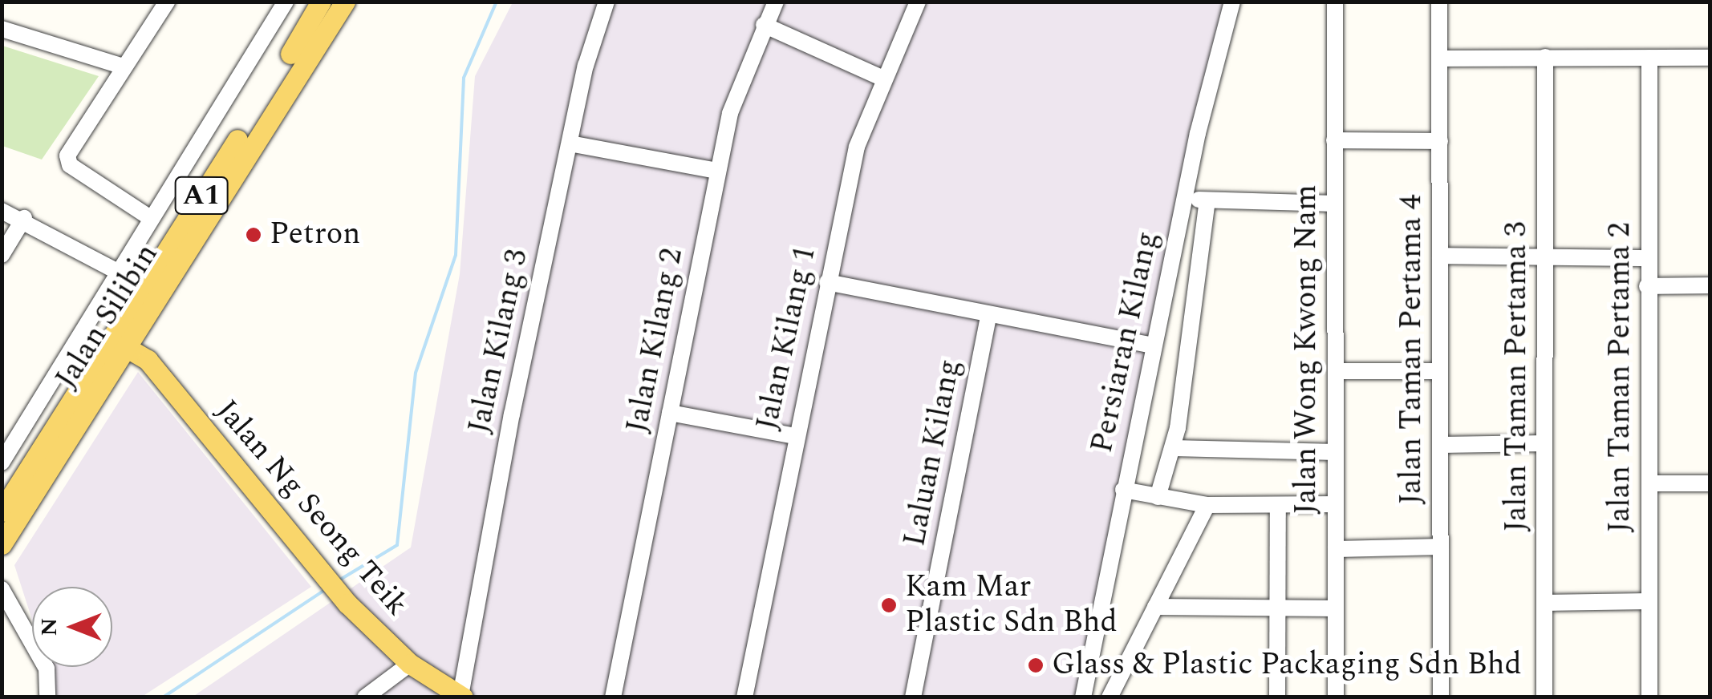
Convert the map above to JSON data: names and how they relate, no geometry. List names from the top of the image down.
{
  "streets": {
    "main road": ["A1", "Jalan Silibin", "Jalan Ng Seong Teik"],
    "street": [
      "Jalan Kilang 1",
      "Jalan Kilang 2",
      "Jalan Kilang 3",
      "Persiaran Kilang",
      "Jalan Wong Kwong Nam",
      "Jalan Taman Pertama 4",
      "Jalan Taman Pertama 3",
      "Jalan Taman Pertama 2",
      "Laluan Kilang"
    ]
  },
  "crossings": [
    ["Jalan Silibin", "Jalan Ng Seong Teik"],
    ["Jalan Kilang 3", "Jalan Ng Seong Teik"]
  ],
  "places": ["Petron", "Kam Mar Plastic Sdn Bhd", "Glass & Plastic Packaging Sdn Bhd"],
  "north": "left"
}
